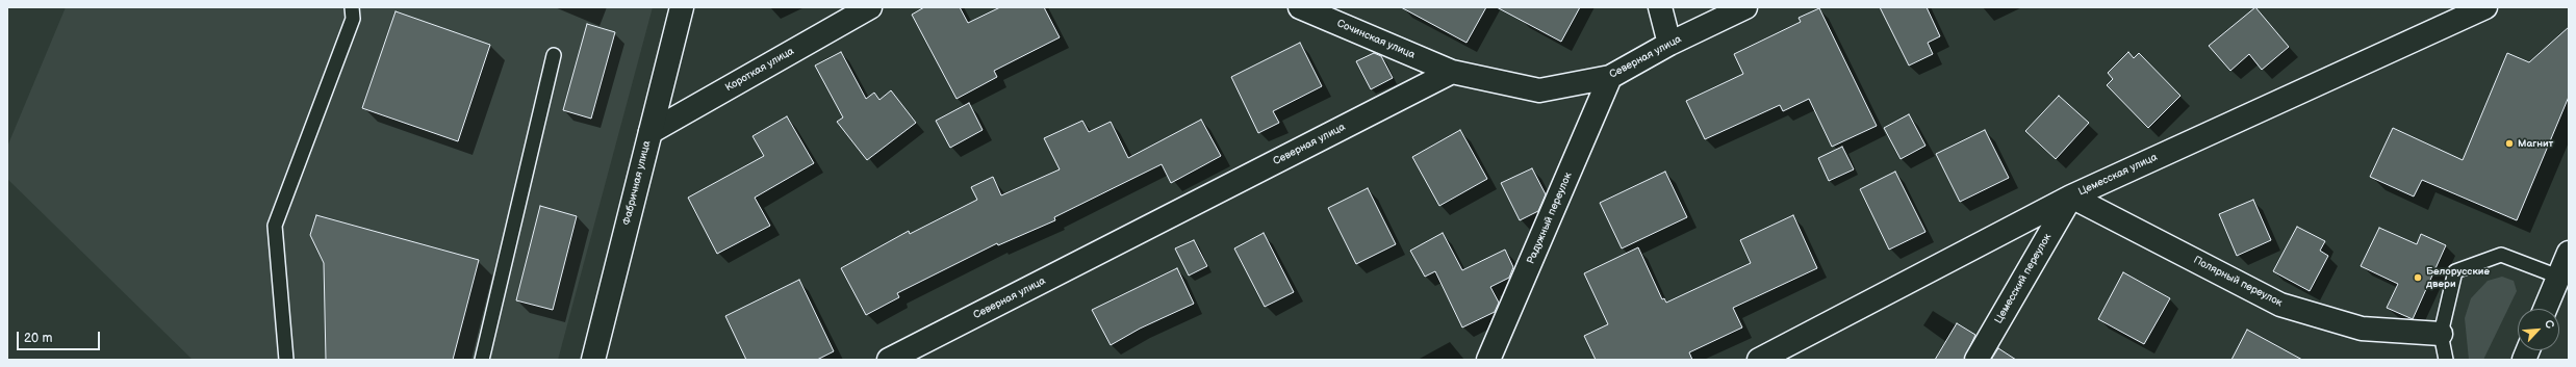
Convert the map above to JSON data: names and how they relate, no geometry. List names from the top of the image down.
{
  "streets": {
    "main road": [
      "Сочинская улица",
      "Северная улица",
      "Короткая улица",
      "Цемесская улица",
      "Фабричная улица",
      "Радужный переулок",
      "Цемесский переулок",
      "Полярный переулок"
    ]
  },
  "crossings": [
    ["Сочинская улица", "Северная улица"],
    ["Северная улица", "Радужный переулок"],
    ["Короткая улица", "Фабричная улица"],
    ["Цемесская улица", "Цемесский переулок"],
    ["Цемесская улица", "Полярный переулок"],
    ["Цемесский переулок", "Полярный переулок"]
  ],
  "places": ["Магнит", "Белорусские двери"],
  "scale_bar": "20 m",
  "north": "top right"
}
